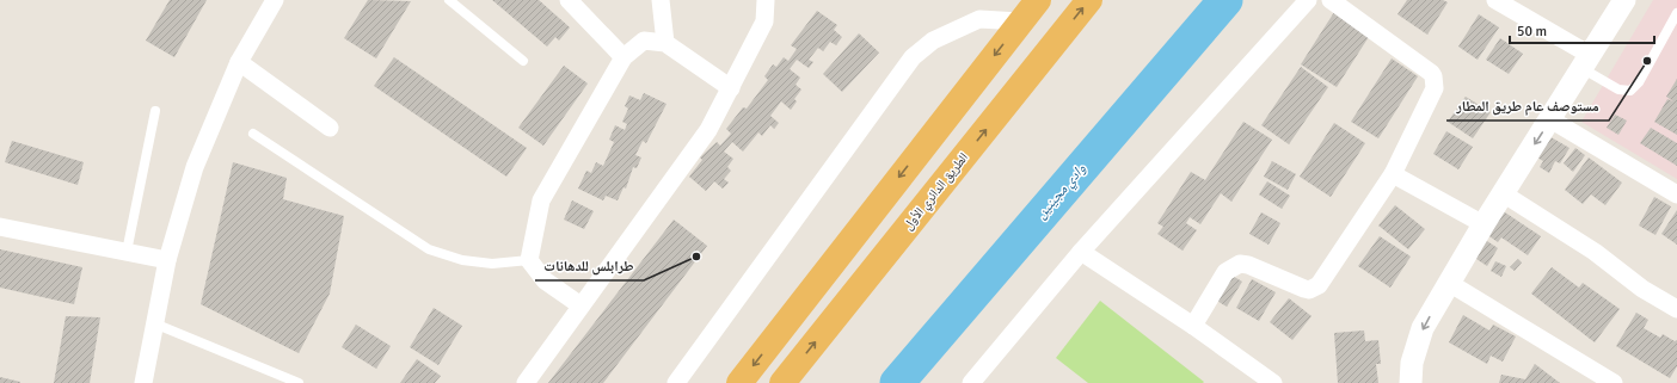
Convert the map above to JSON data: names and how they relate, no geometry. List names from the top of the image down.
{
  "streets": {
    "highway": ["الطريق الدائري الأول"]
  },
  "water": ["وادي مجينين"],
  "places": ["مستوصف عام طريق المطار", "طرابلس للدهانات"],
  "scale_bar": "50 m"
}
